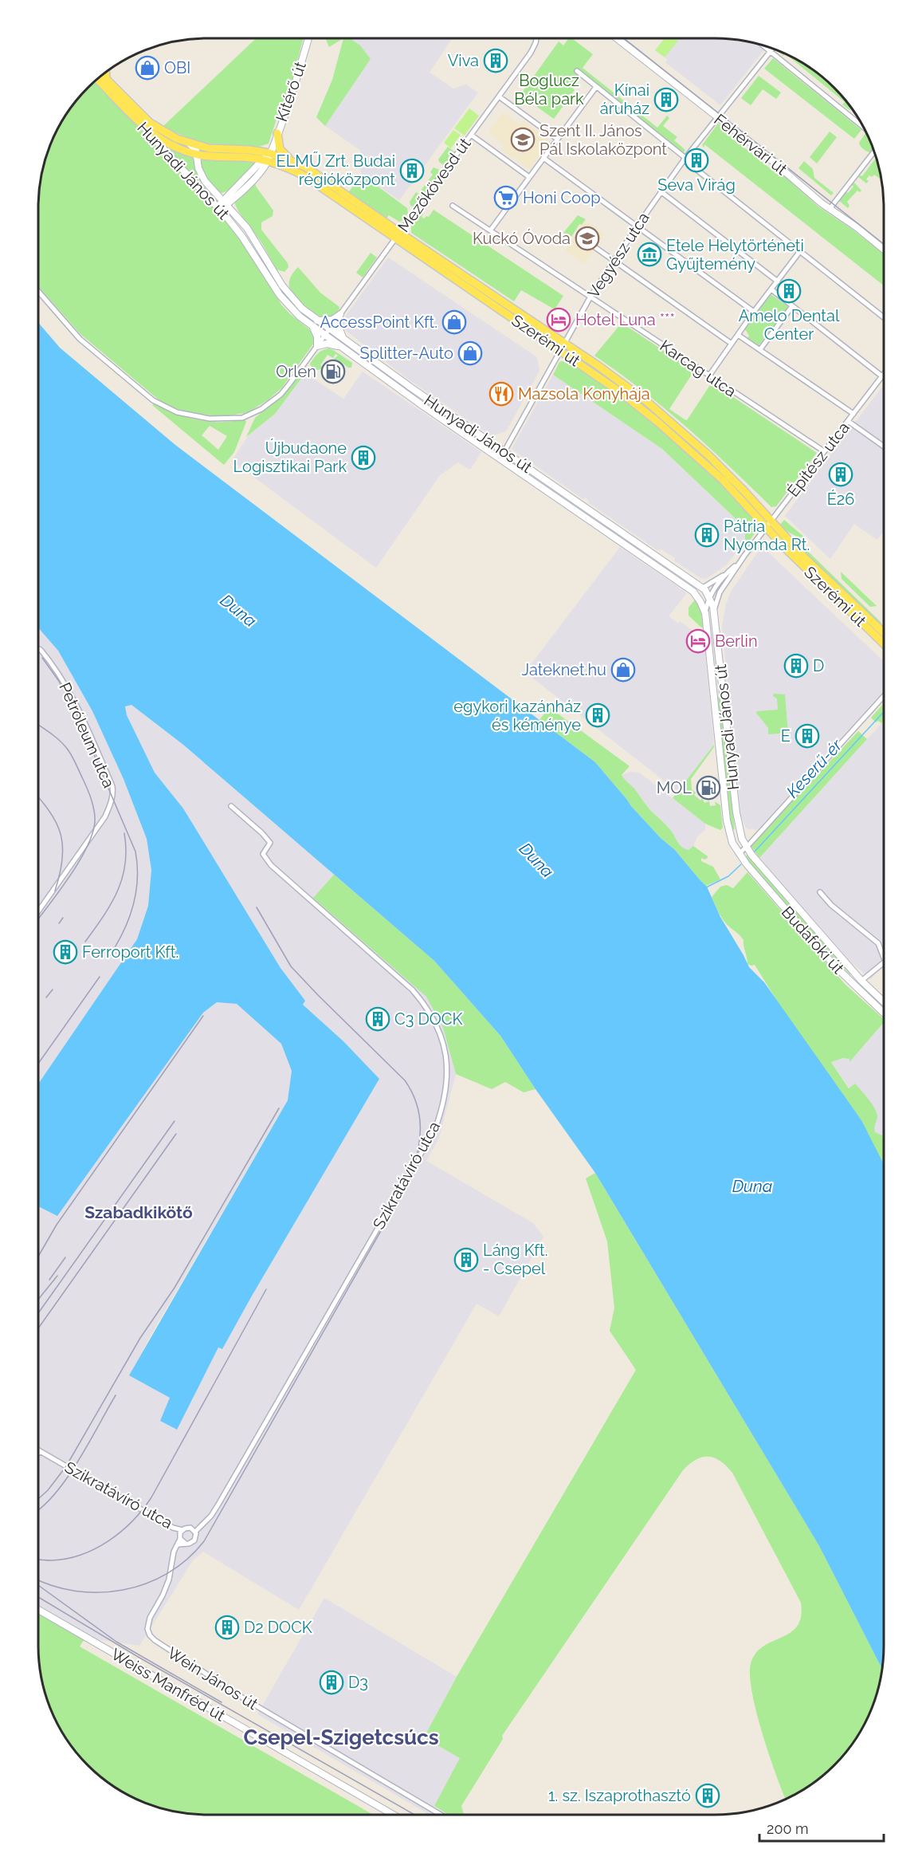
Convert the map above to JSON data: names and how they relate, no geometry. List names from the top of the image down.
{
  "streets": {
    "main road": [
      "Kitérő út",
      "Fehérvári út",
      "Hunyadi János út",
      "Szerémi út",
      "Budafoki út",
      "Weiss Manfréd út"
    ],
    "street": [
      "Mezőkövesd út",
      "Vegyész utca",
      "Karcag utca",
      "Építész utca",
      "Petróleum utca",
      "Szikratávíró utca",
      "Wein János út"
    ]
  },
  "crossings": [
    ["Kitérő út", "Hunyadi János út"],
    ["Kitérő út", "Szerémi út"],
    ["Fehérvári út", "Vegyész utca"],
    ["Hunyadi János út", "Mezőkövesd út"],
    ["Hunyadi János út", "Vegyész utca"],
    ["Hunyadi János út", "Szerémi út"],
    ["Hunyadi János út", "Építész utca"],
    ["Hunyadi János út", "Budafoki út"],
    ["Mezőkövesd út", "Szerémi út"],
    ["Vegyész utca", "Szerémi út"],
    ["Vegyész utca", "Karcag utca"],
    ["Szerémi út", "Építész utca"],
    ["Karcag utca", "Építész utca"],
    ["Szikratávíró utca", "Wein János út"]
  ],
  "districts": ["Szabadkikötő", "Csepel-Szigetcsúcs"],
  "water": ["Duna", "Keserű-ér"],
  "parks": ["Boglucz Béla park"],
  "places": {
    "building": [
      "Viva",
      "Kínai áruház",
      "Seva Virág",
      "ELMŰ Zrt. Budai régióközpont",
      "Amelo Dental Center",
      "Újbudaone Logisztikai Park",
      "É26",
      "Pátria Nyomda Rt.",
      "D",
      "egykori kazánház és kéménye",
      "E",
      "Ferroport Kft.",
      "C3 DOCK",
      "Láng Kft. - Csepel",
      "D2 DOCK",
      "D3",
      "1. sz. Iszaprothasztó"
    ],
    "shop": [
      "OBI",
      "AccessPoint Kft.",
      "Splitter-Auto",
      "Jateknet.hu"
    ],
    "school or university": ["Szent II. János Pál Iskolaközpont", "Kuckó Óvoda"],
    "supermarket": ["Honi Coop"],
    "museum": ["Etele Helytörténeti Gyűjtemény"],
    "hotel": ["Hotel Luna ***", "Berlin"],
    "fuel station": ["Orlen", "MOL"],
    "restaurant": ["Mazsola Konyhája"]
  },
  "scale_bar": "200 m"
}
